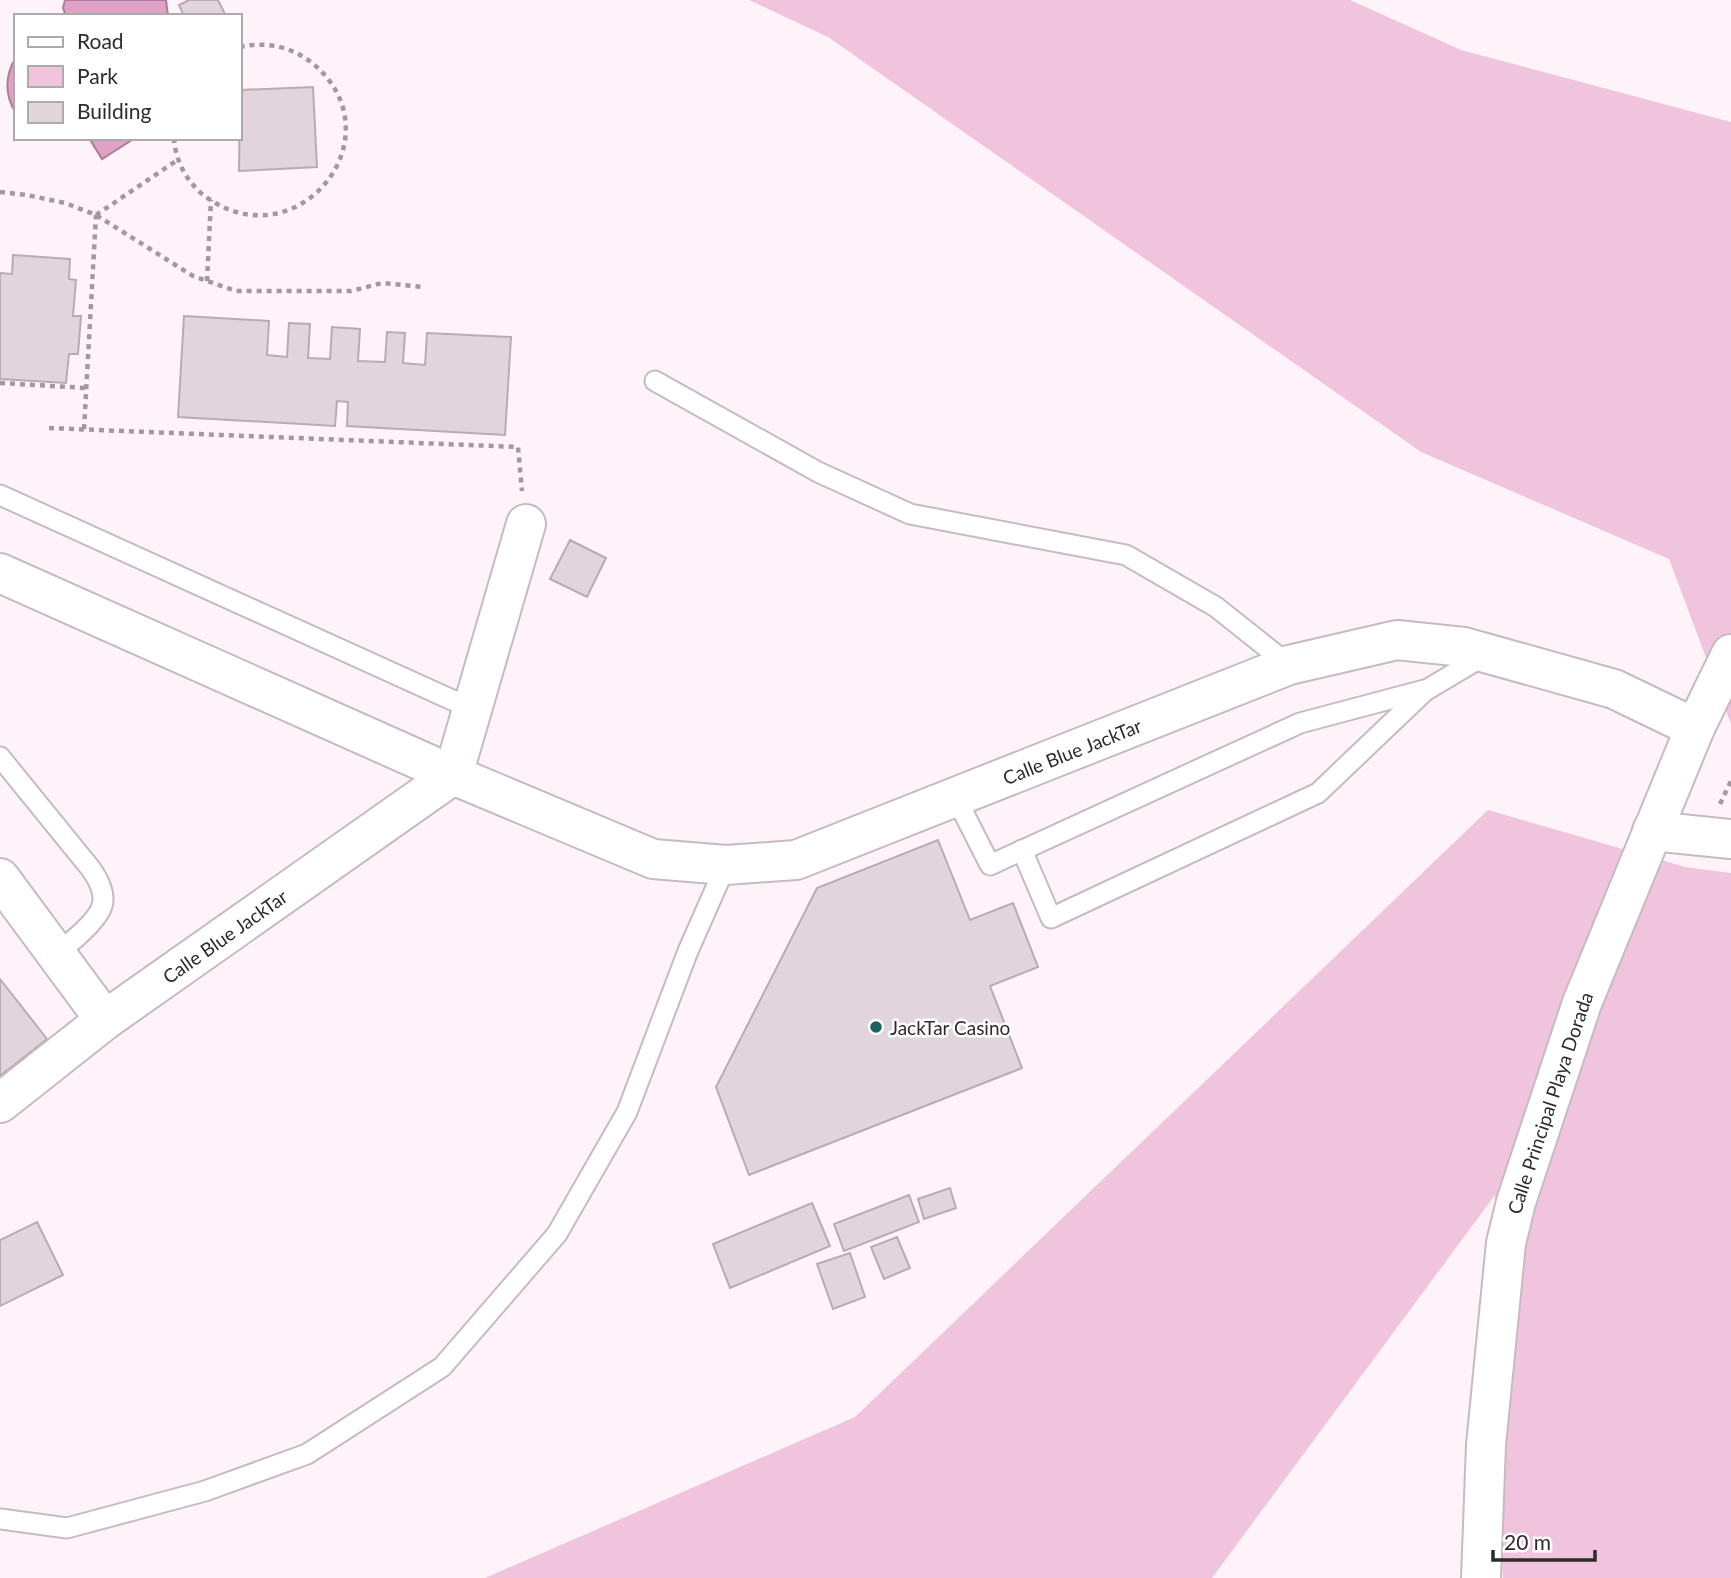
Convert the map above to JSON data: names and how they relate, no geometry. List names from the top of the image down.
{
  "streets": {
    "street": ["Calle Blue JackTar", "Calle Principal Playa Dorada"]
  },
  "crossings": [
    ["Calle Blue JackTar", "Calle Principal Playa Dorada"]
  ],
  "places": ["JackTar Casino"],
  "legend": ["Road", "Park", "Building"],
  "scale_bar": "20 m"
}
